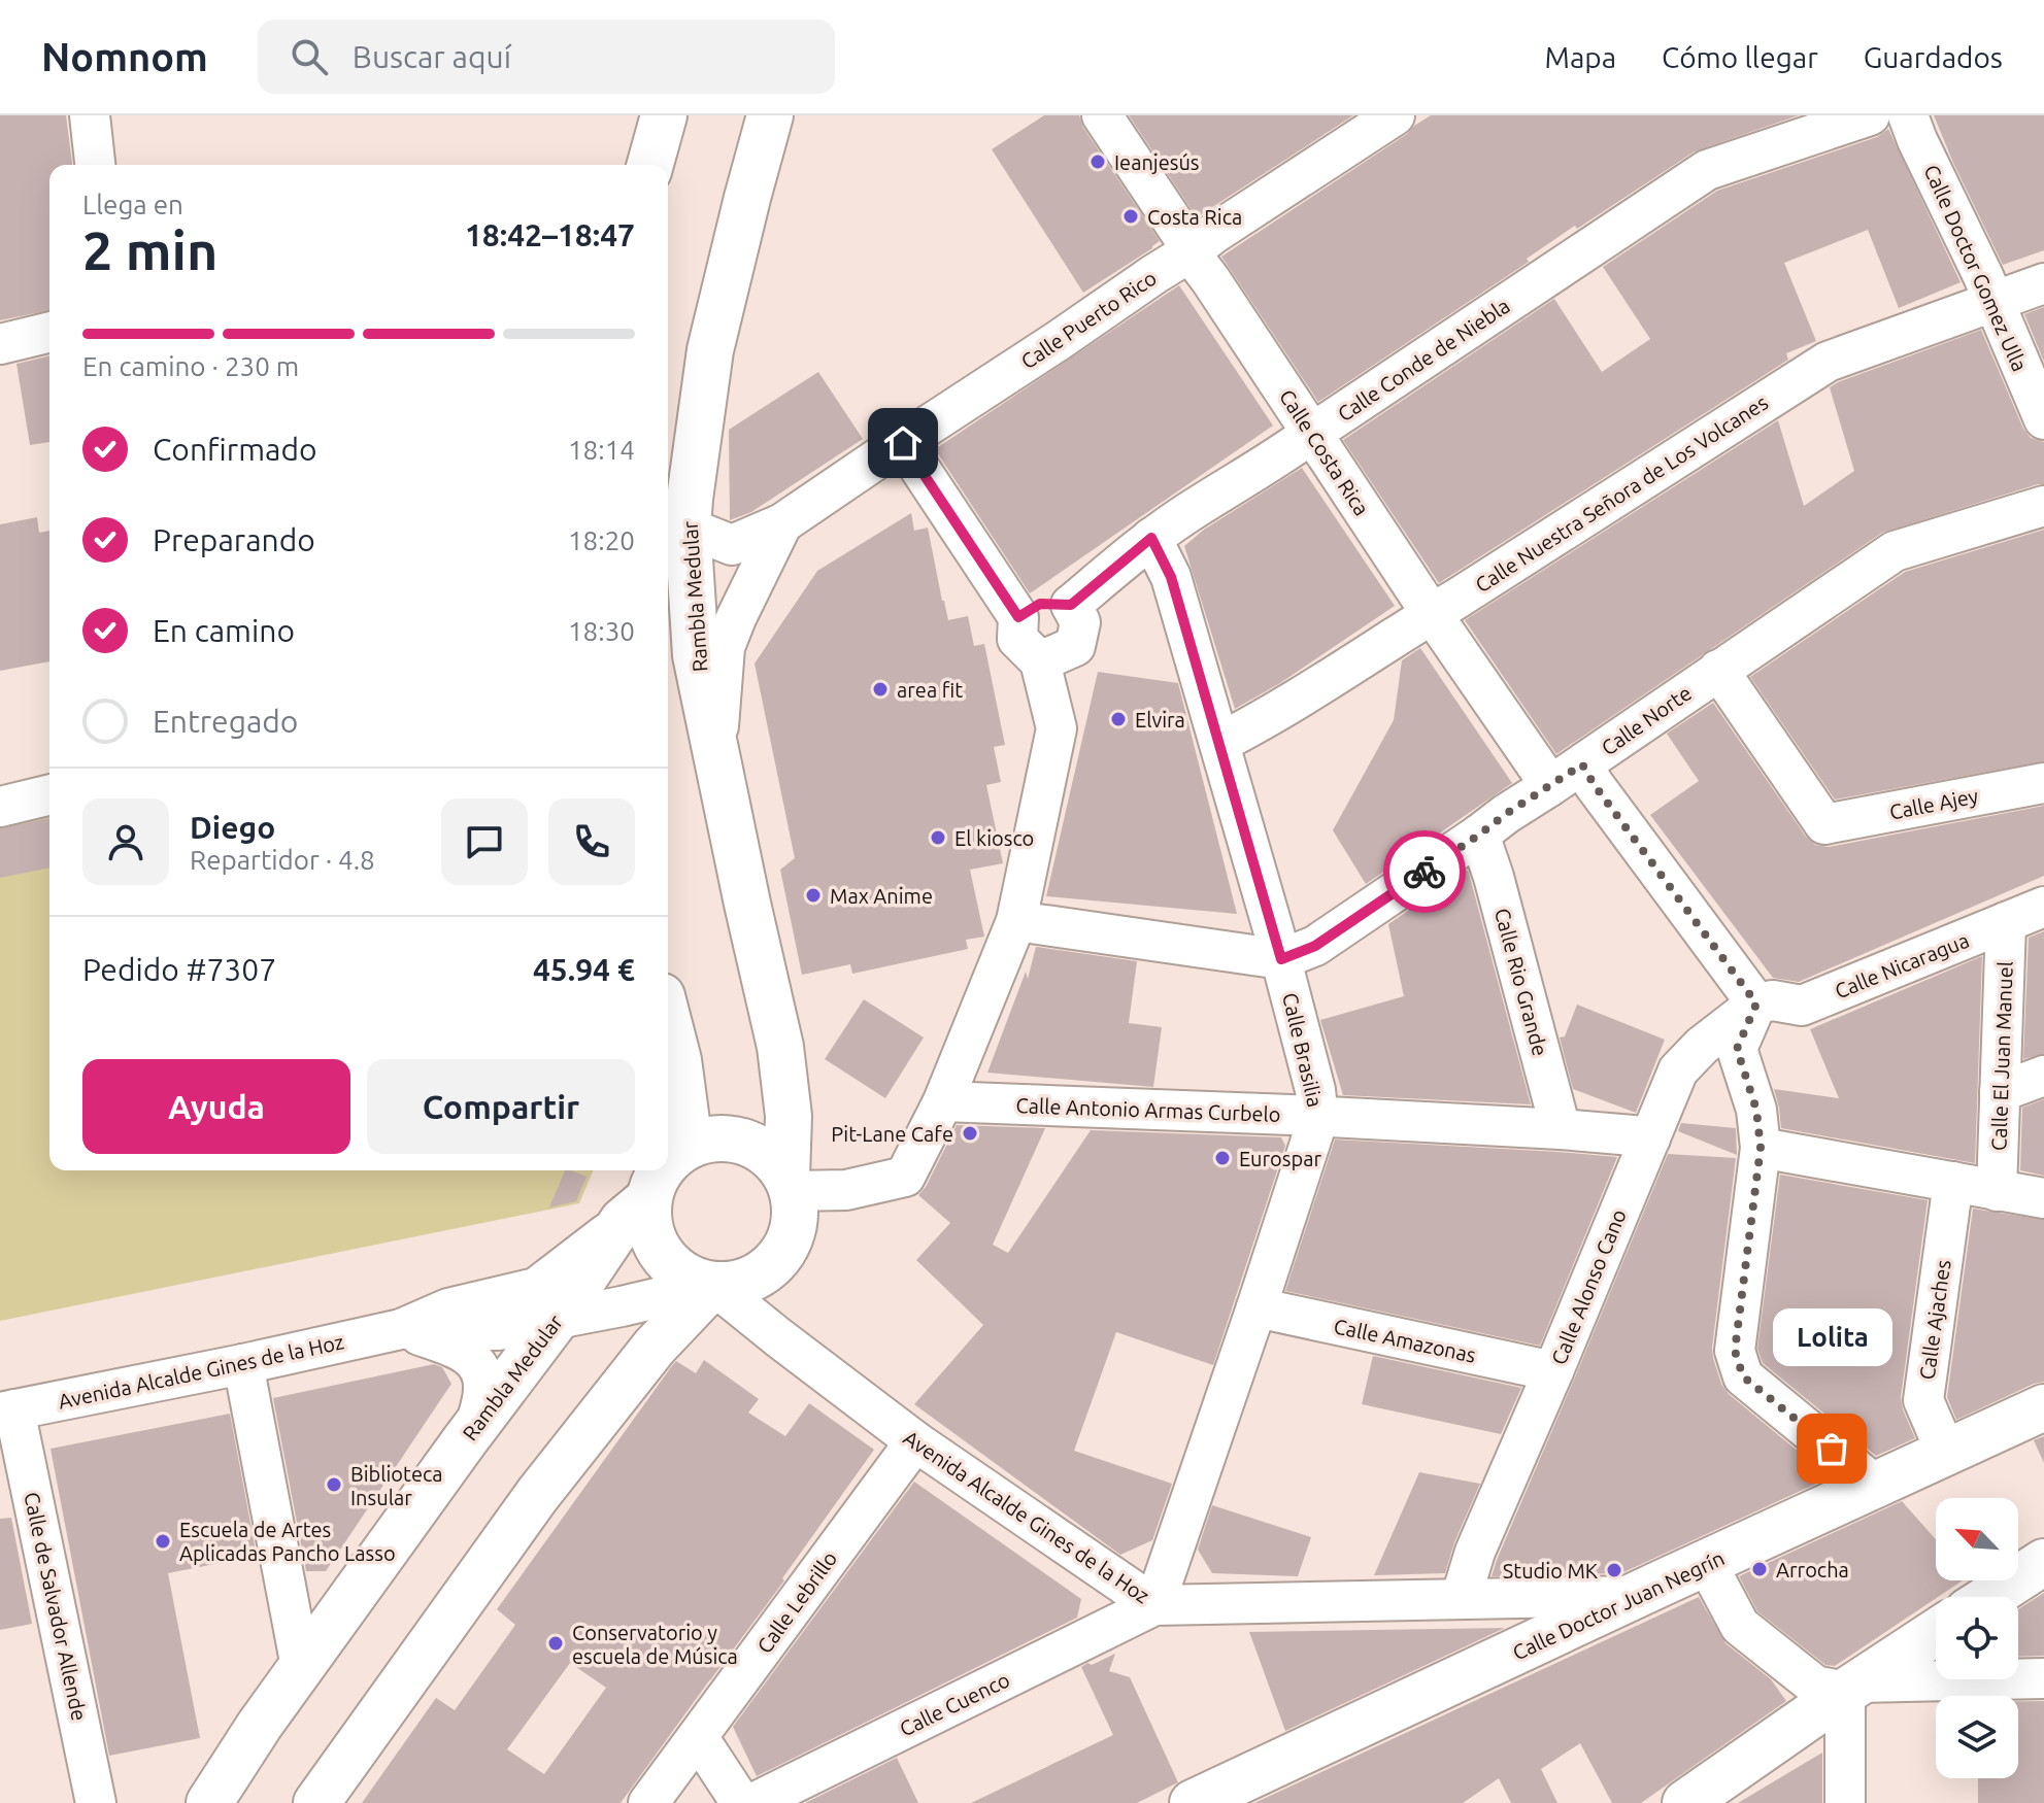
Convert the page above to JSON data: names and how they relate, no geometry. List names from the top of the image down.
{
  "streets": {
    "main road": ["Rambla Medular", "Calle Doctor Juan Negrín"],
    "street": [
      "Calle Doctor Gomez Ulla",
      "Calle Puerto Rico",
      "Calle Conde de Niebla",
      "Calle Costa Rica",
      "Calle Nuestra Señora de Los Volcanes",
      "Calle Norte",
      "Calle Ajey",
      "Calle Nicaragua",
      "Calle Rio Grande",
      "Calle Brasilia",
      "Calle El Juan Manuel",
      "Calle Antonio Armas Curbelo",
      "Calle Alonso Cano",
      "Calle Ajaches",
      "Calle Amazonas",
      "Avenida Alcalde Gines de la Hoz",
      "Calle Lebrillo",
      "Calle de Salvador Allende",
      "Calle Cuenco"
    ]
  },
  "crossings": [
    ["Calle Doctor Gomez Ulla", "Calle Nuestra Señora de Los Volcanes"],
    ["Calle Puerto Rico", "Calle Costa Rica"],
    ["Calle Puerto Rico", "Rambla Medular"],
    ["Calle Conde de Niebla", "Calle Costa Rica"],
    ["Calle Conde de Niebla", "Calle Brasilia"],
    ["Calle Costa Rica", "Calle Nuestra Señora de Los Volcanes"],
    ["Calle Costa Rica", "Calle Norte"],
    ["Calle Nuestra Señora de Los Volcanes", "Calle Brasilia"],
    ["Rambla Medular", "Avenida Alcalde Gines de la Hoz"],
    ["Calle Norte", "Calle Ajey"],
    ["Calle Norte", "Calle Rio Grande"],
    ["Calle Norte", "Calle Brasilia"],
    ["Calle Nicaragua", "Calle El Juan Manuel"],
    ["Calle Nicaragua", "Calle Alonso Cano"],
    ["Calle Rio Grande", "Calle Antonio Armas Curbelo"],
    ["Calle Brasilia", "Calle Antonio Armas Curbelo"],
    ["Calle Brasilia", "Calle Amazonas"],
    ["Calle Brasilia", "Avenida Alcalde Gines de la Hoz"],
    ["Calle Brasilia", "Calle Cuenco"],
    ["Calle Antonio Armas Curbelo", "Calle Alonso Cano"],
    ["Calle Alonso Cano", "Calle Amazonas"],
    ["Calle Alonso Cano", "Avenida Alcalde Gines de la Hoz"],
    ["Calle Ajaches", "Calle Doctor Juan Negrín"],
    ["Avenida Alcalde Gines de la Hoz", "Calle Lebrillo"],
    ["Avenida Alcalde Gines de la Hoz", "Calle Doctor Juan Negrín"],
    ["Avenida Alcalde Gines de la Hoz", "Calle de Salvador Allende"],
    ["Avenida Alcalde Gines de la Hoz", "Calle Cuenco"]
  ],
  "places": [
    "Ieanjesús",
    "Costa Rica",
    "area fit",
    "Elvira",
    "El kiosco",
    "Max Anime",
    "Pit-Lane Cafe",
    "Eurospar",
    "Lolita",
    "Biblioteca Insular",
    "Escuela de Artes Aplicadas Pancho Lasso",
    "Arrocha",
    "Studio MK",
    "Conservatorio y escuela de Música"
  ],
  "north": "top left",
  "page": {
    "header": "Nomnom",
    "search": "Buscar aquí",
    "nav": ["Mapa", "Cómo llegar", "Guardados"],
    "heading": ["2 min", "Llega en", "18:42–18:47"],
    "panel": [
      "Diego",
      "Repartidor · 4.8",
      "Pedido #7307",
      "45.94 €"
    ],
    "bar": "En camino · 230 m",
    "list": [
      ["Confirmado", "18:14"],
      ["Preparando", "18:20"],
      ["En camino", "18:30"],
      "Entregado"
    ],
    "buttons": ["Ayuda", "Compartir"],
    "bubble": "Lolita"
  }
}
